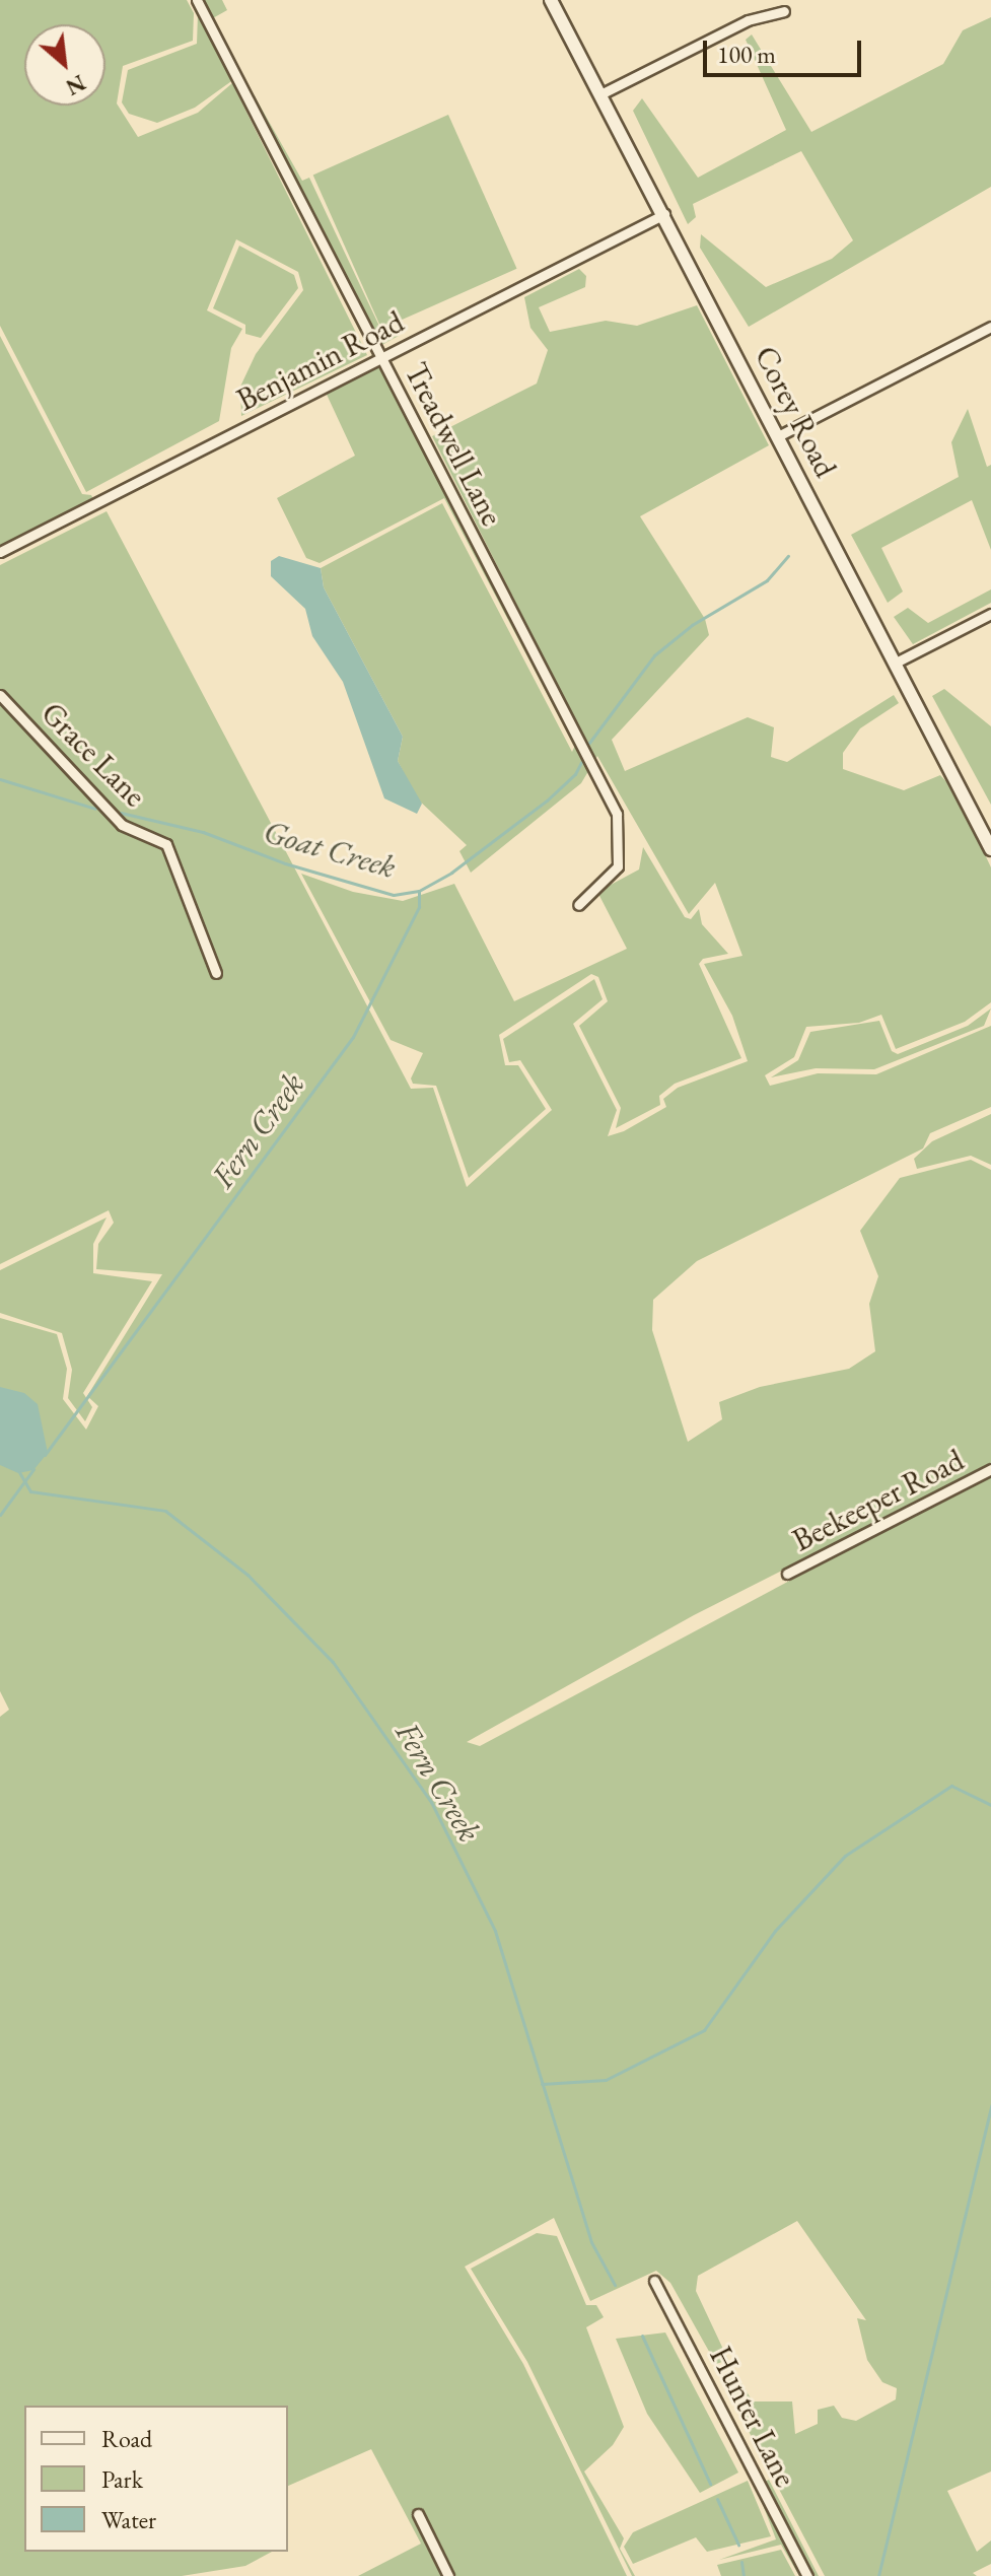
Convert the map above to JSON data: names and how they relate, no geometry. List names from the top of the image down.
{
  "streets": {
    "street": [
      "Benjamin Road",
      "Corey Road",
      "Treadwell Lane",
      "Grace Lane",
      "Beekeeper Road",
      "Hunter Lane"
    ]
  },
  "crossings": [
    ["Benjamin Road", "Corey Road"],
    ["Benjamin Road", "Treadwell Lane"]
  ],
  "water": ["Goat Creek", "Fern Creek"],
  "legend": ["Road", "Park", "Water"],
  "scale_bar": "100 m",
  "north": "bottom right"
}
